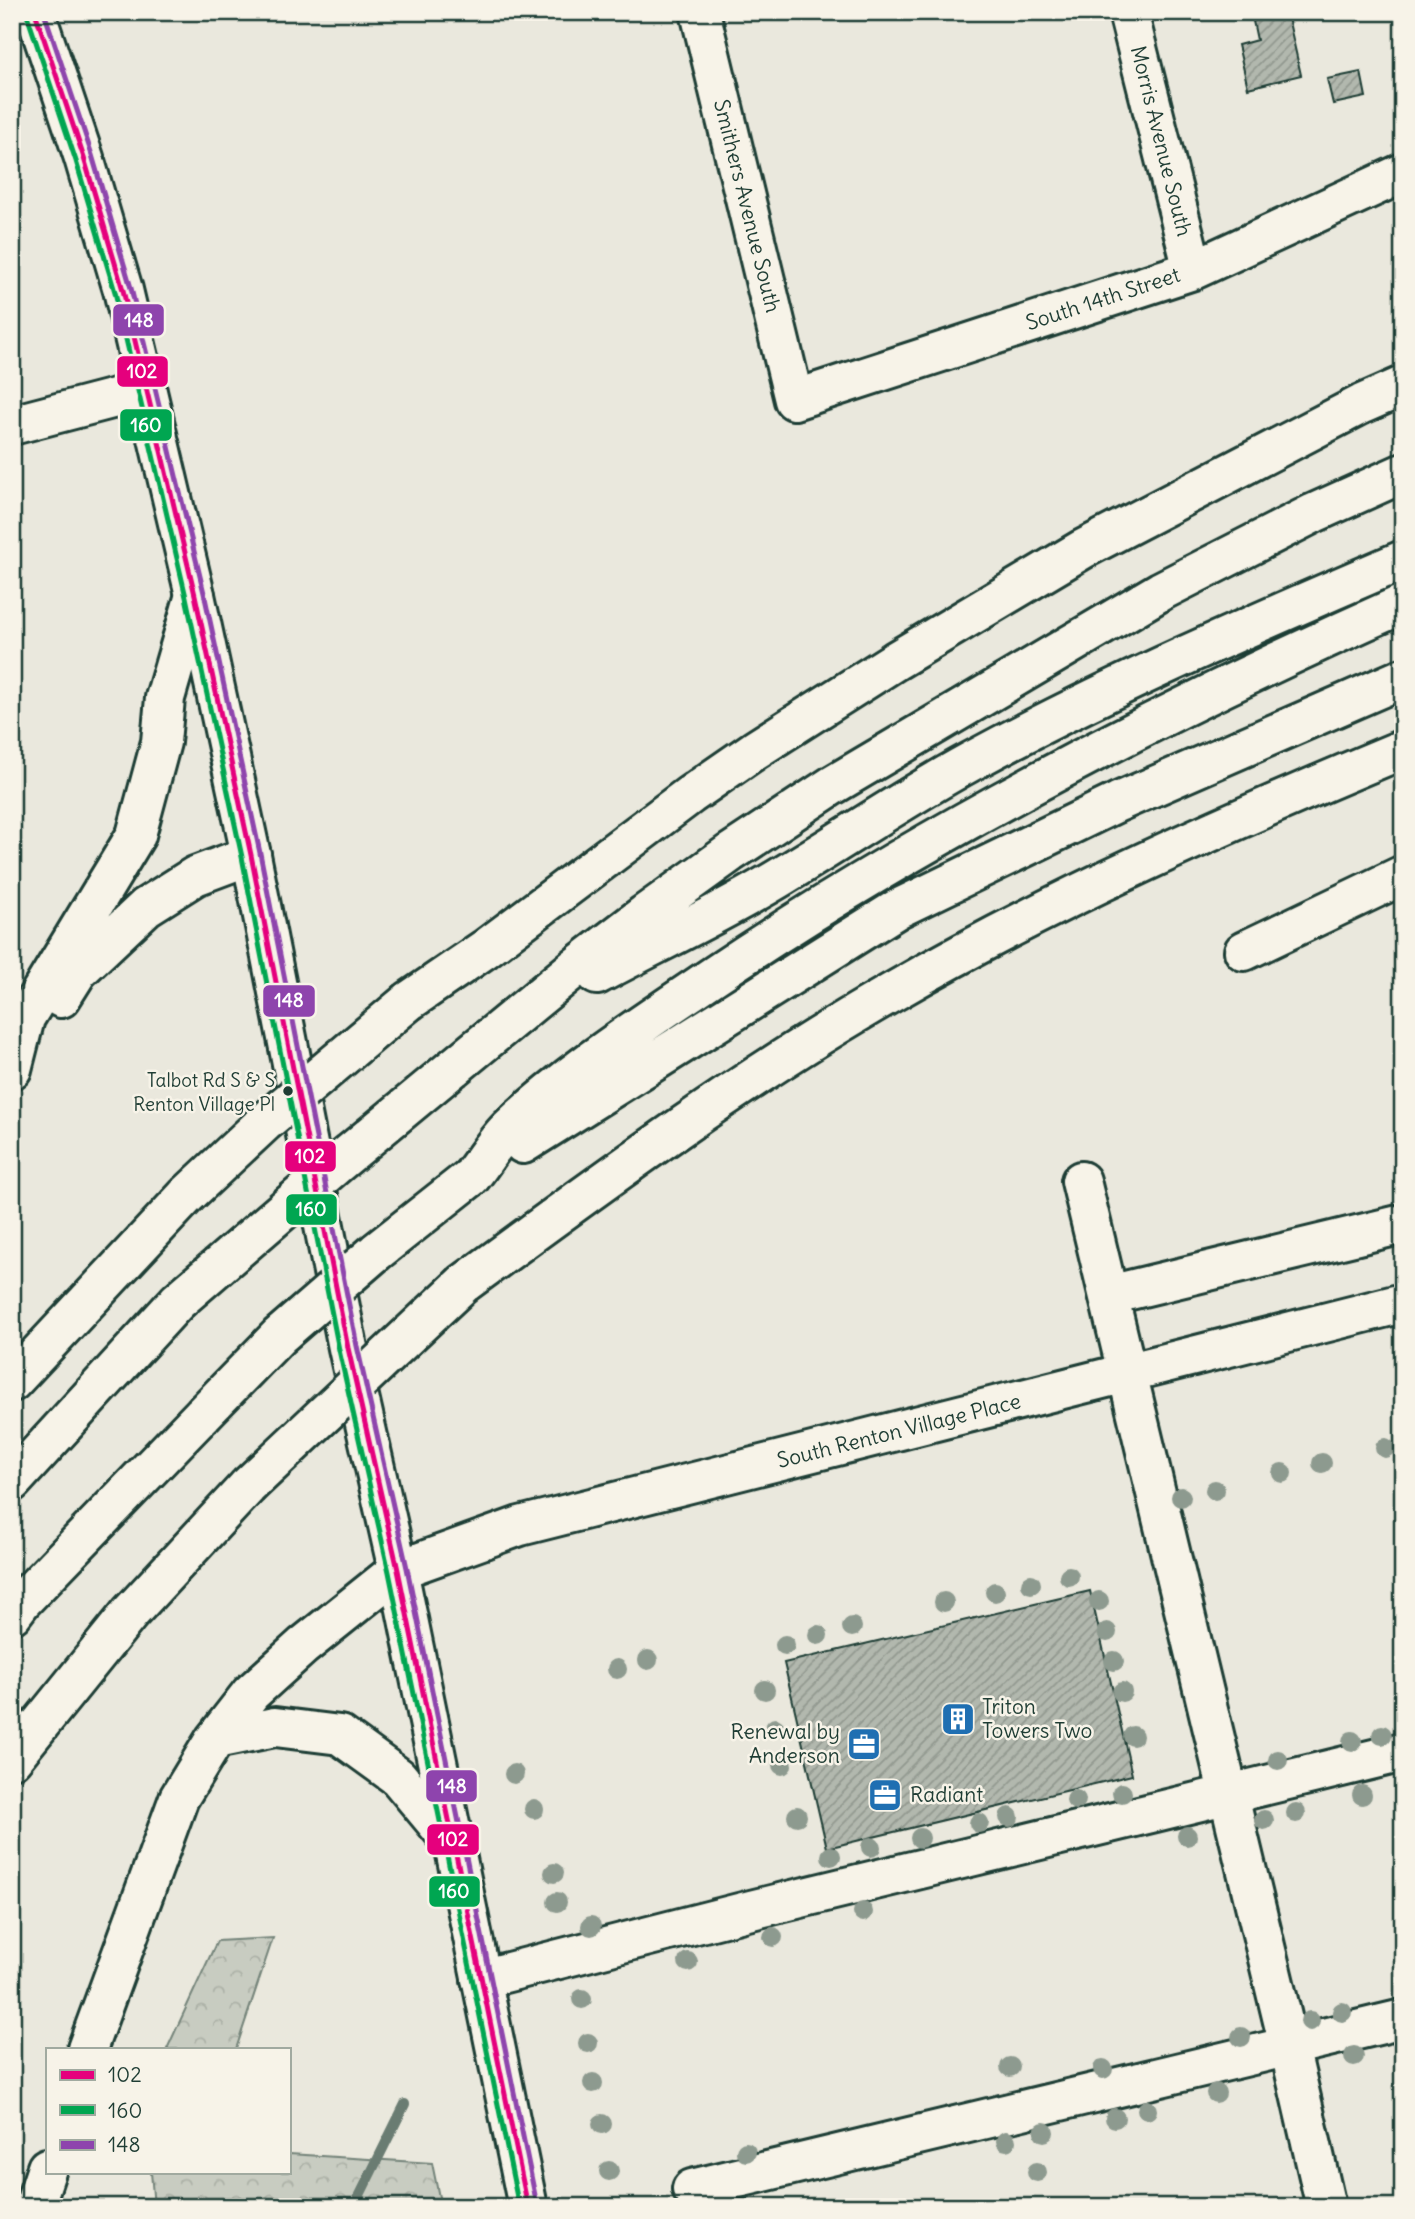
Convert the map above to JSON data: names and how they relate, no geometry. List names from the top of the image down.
{
  "streets": {
    "main road": [
      "Morris Avenue South",
      "Smithers Avenue South",
      "South 14th Street",
      "South Renton Village Place"
    ]
  },
  "crossings": [
    ["Morris Avenue South", "South 14th Street"],
    ["Smithers Avenue South", "South 14th Street"]
  ],
  "places": {
    "other": ["Talbot Rd S & S Renton Village Pl"],
    "building": ["Triton Towers Two"],
    "office": ["Renewal by Anderson", "Radiant"]
  },
  "lines": ["transit line 102", "transit line 148", "transit line 160"],
  "legend": ["102", "160", "148"]
}
